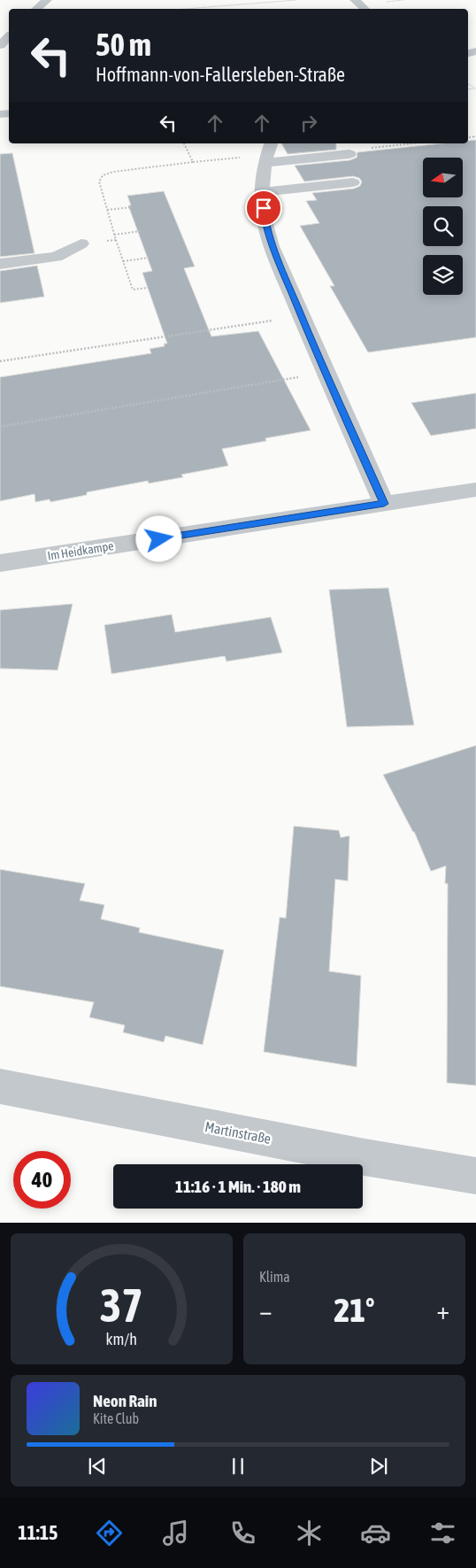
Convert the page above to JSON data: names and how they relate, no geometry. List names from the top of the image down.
{
  "streets": {
    "street": ["Im Heidkampe", "Martinstraße"]
  },
  "north": "left",
  "page": {
    "turn": ["50 m", "Hoffmann-von-Fallersleben-Straße"],
    "limit": "40",
    "trip": "11:16 · 1 Min. · 180 m",
    "tile": "Klima",
    "heat": ["−", "21°", "+"],
    "song": ["Neon Rain", "Kite Club"],
    "tabs": "11:15",
    "gauge": ["37", "km/h"]
  }
}
